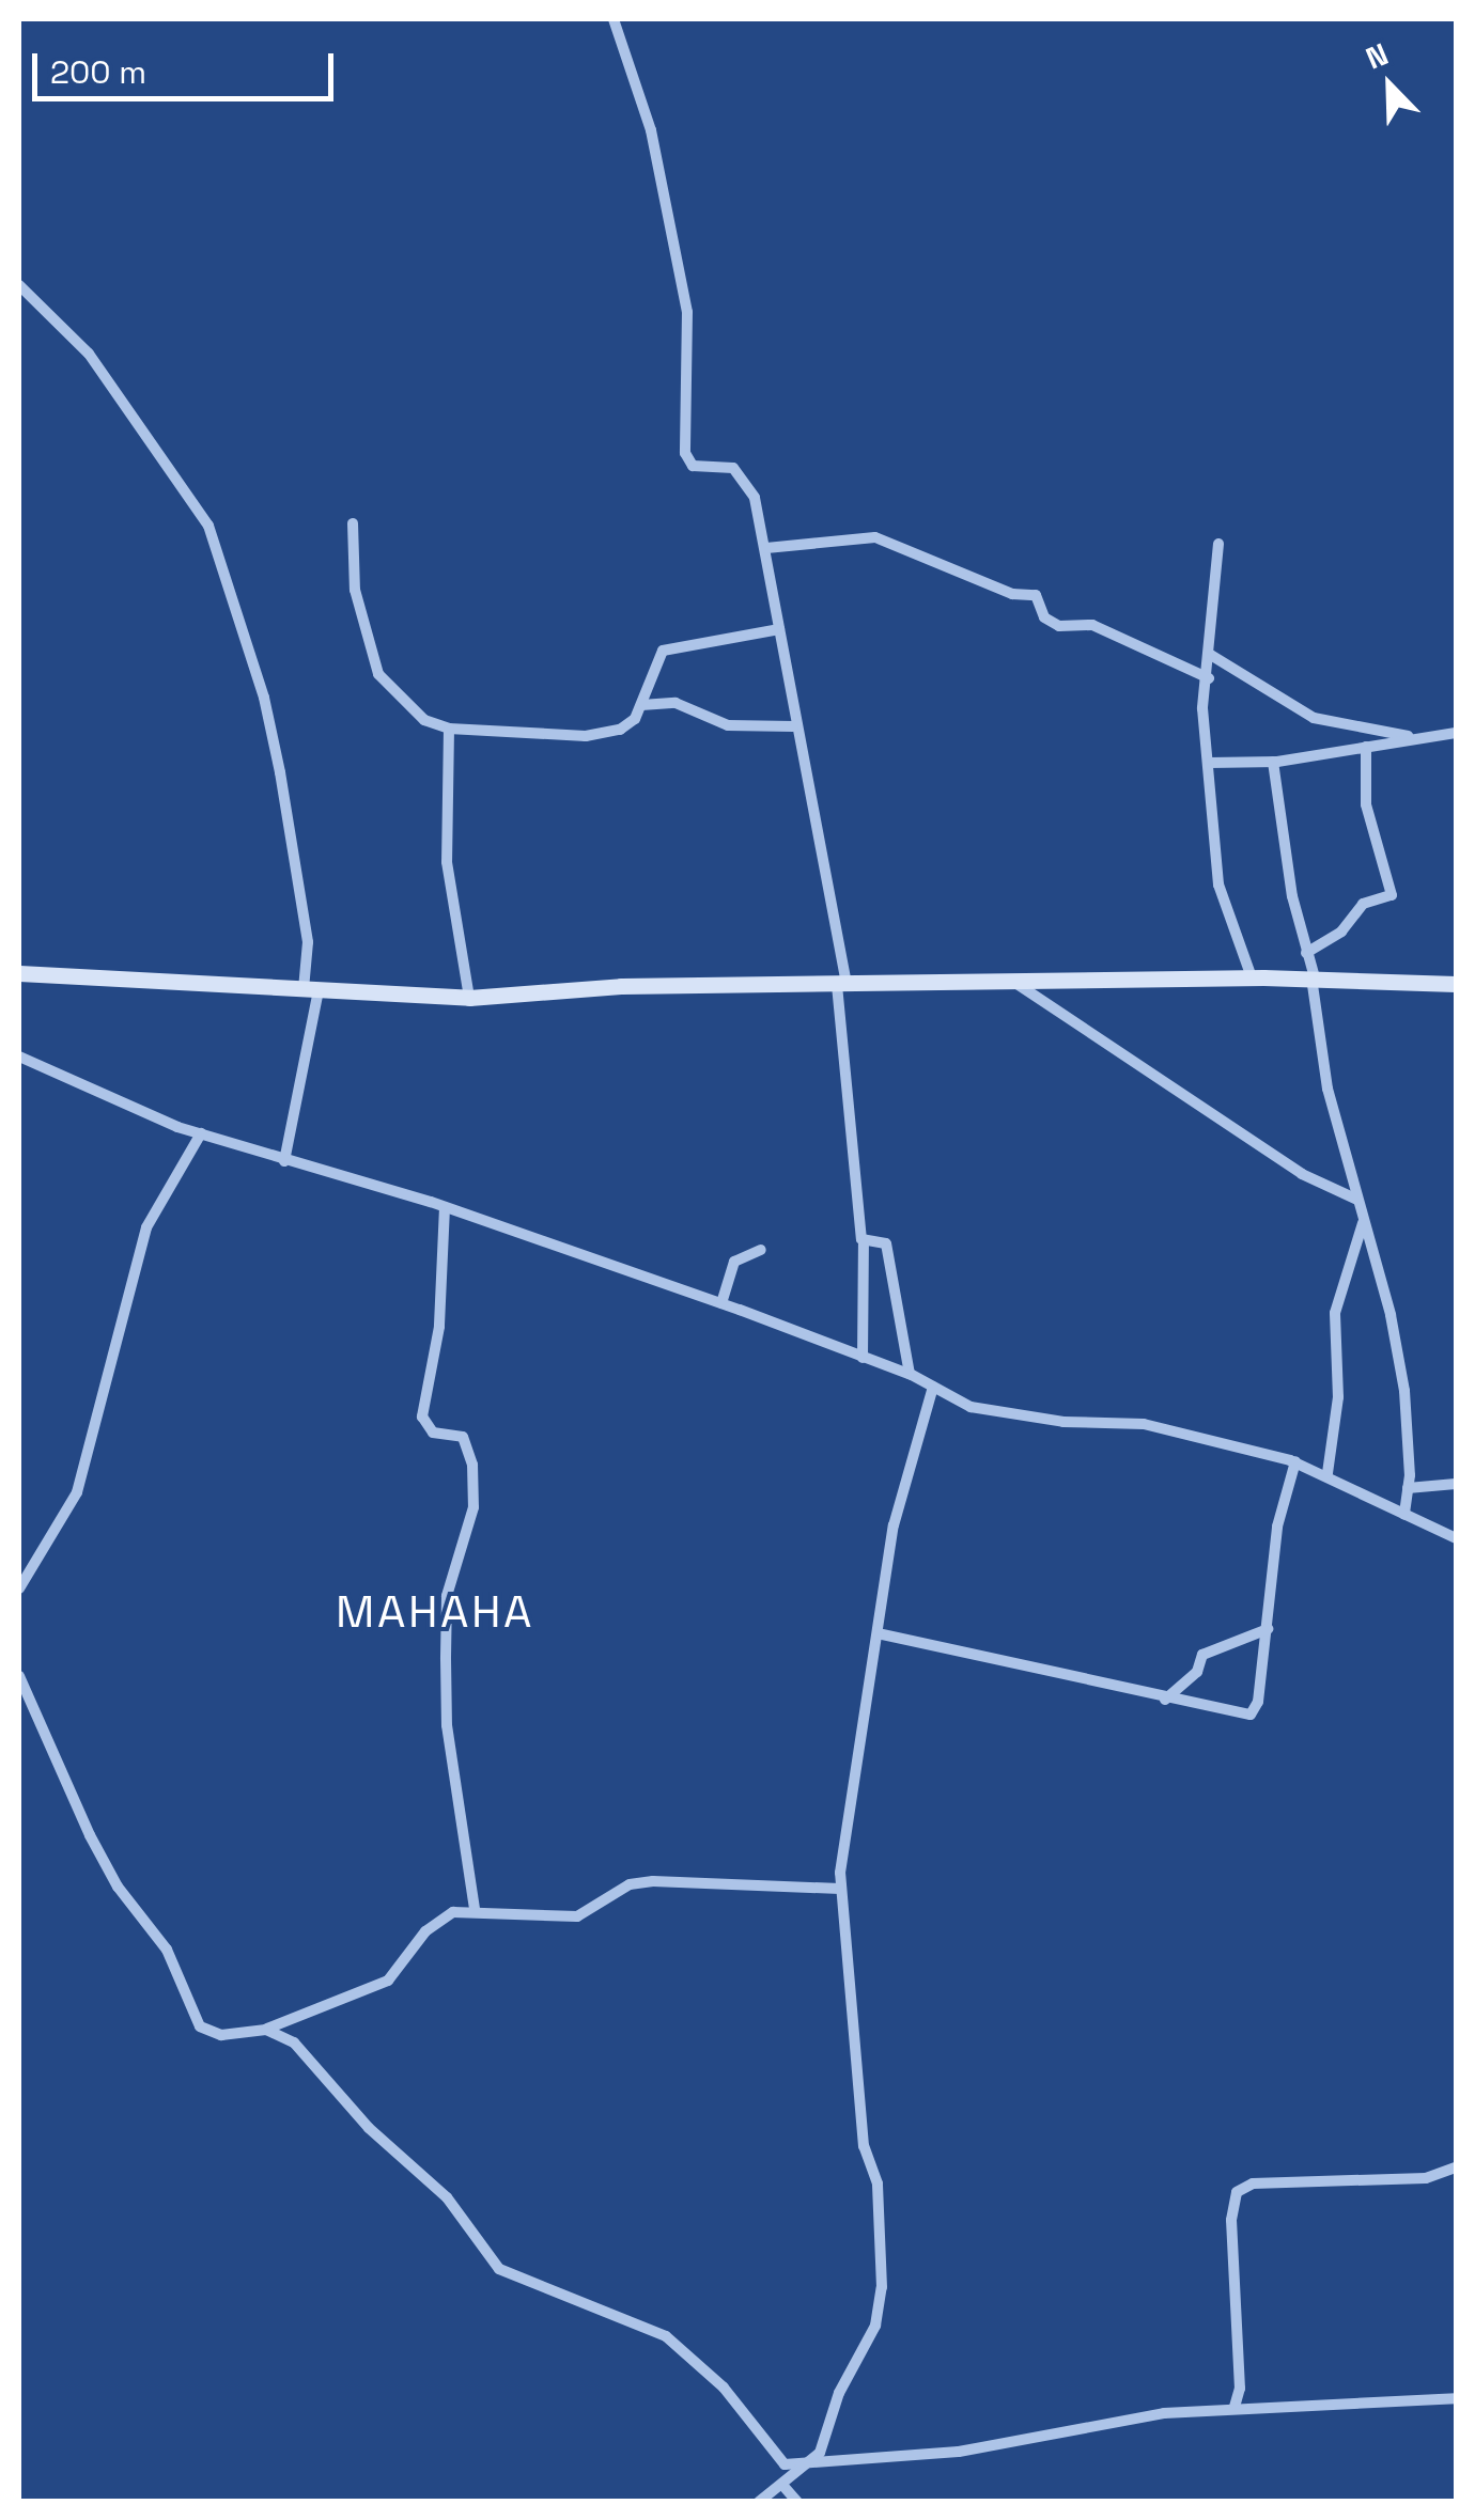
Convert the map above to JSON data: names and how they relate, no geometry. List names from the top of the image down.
{
  "districts": ["MAHAHA"],
  "scale_bar": "200 m",
  "north": "top left"
}
